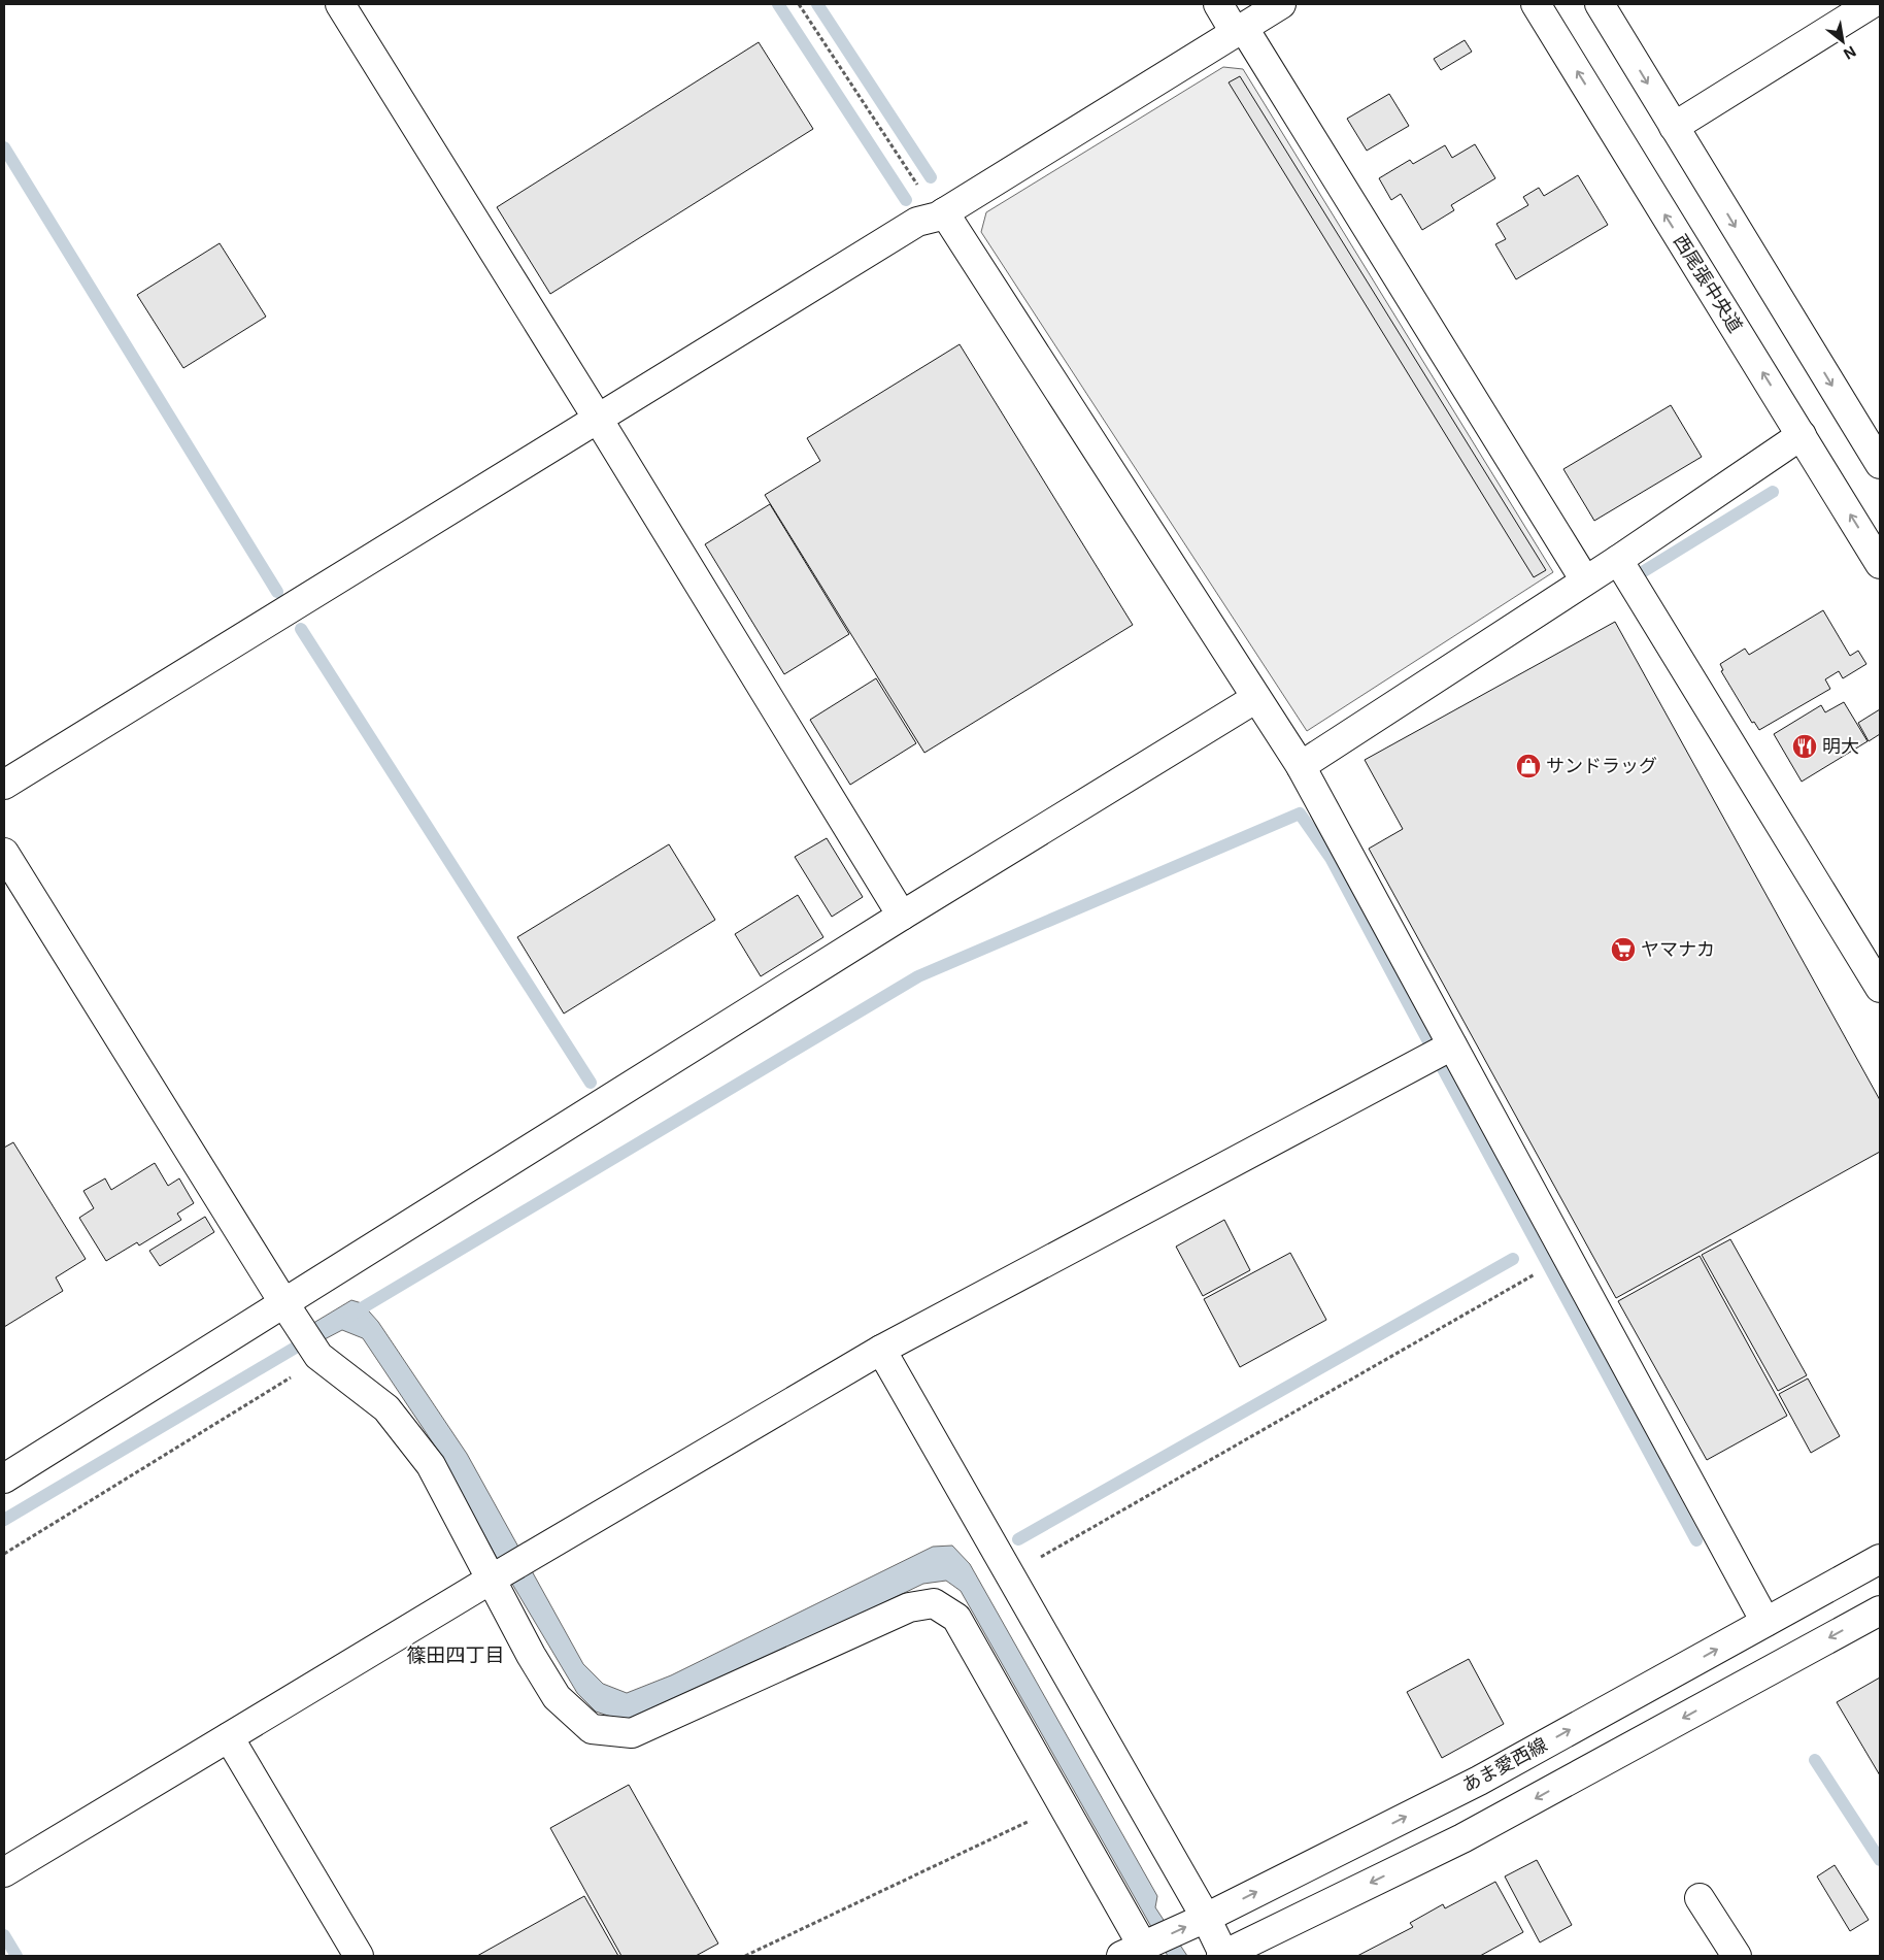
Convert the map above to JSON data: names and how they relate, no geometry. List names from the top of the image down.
{
  "streets": {
    "street": ["西尾張中央道", "あま愛西線"]
  },
  "districts": ["篠田四丁目"],
  "places": {
    "restaurant": ["明大"],
    "shop": ["サンドラッグ"],
    "supermarket": ["ヤマナカ"]
  },
  "north": "bottom right"
}
